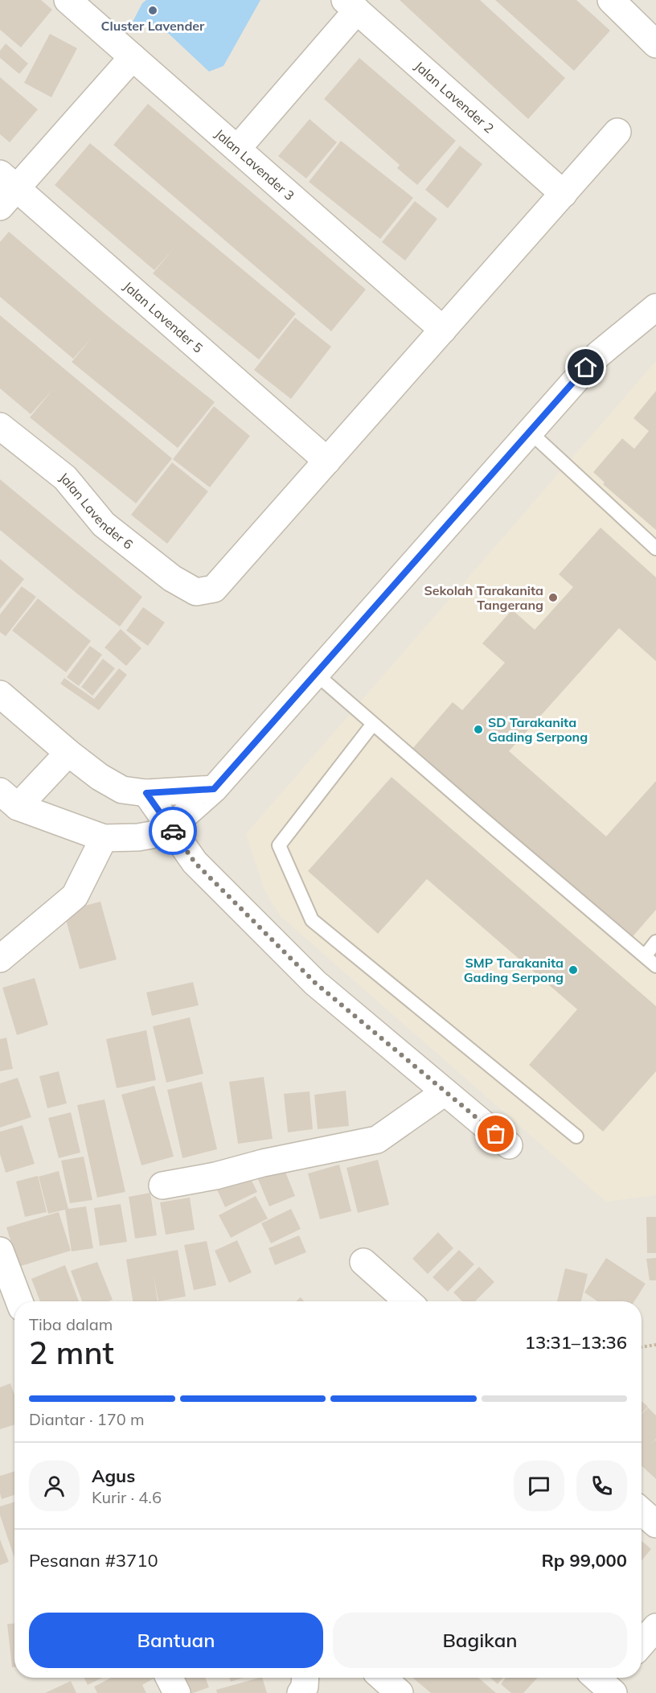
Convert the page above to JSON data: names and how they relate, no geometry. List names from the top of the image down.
{
  "streets": {
    "street": [
      "Jalan Lavender 2",
      "Jalan Lavender 3",
      "Jalan Lavender 5",
      "Jalan Lavender 6"
    ]
  },
  "crossings": [
    ["Jalan Lavender 5", "Jalan Lavender 6"]
  ],
  "places": [
    "Cluster Lavender",
    "Sekolah Tarakanita Tangerang",
    "SD Tarakanita Gading Serpong",
    "SMP Tarakanita Gading Serpong"
  ],
  "page": {
    "heading": ["2 mnt", "Tiba dalam", "13:31–13:36"],
    "panel": [
      "Agus",
      "Kurir · 4.6",
      "Pesanan #3710",
      "Rp 99,000"
    ],
    "bar": "Diantar · 170 m",
    "buttons": ["Bantuan", "Bagikan"]
  }
}
